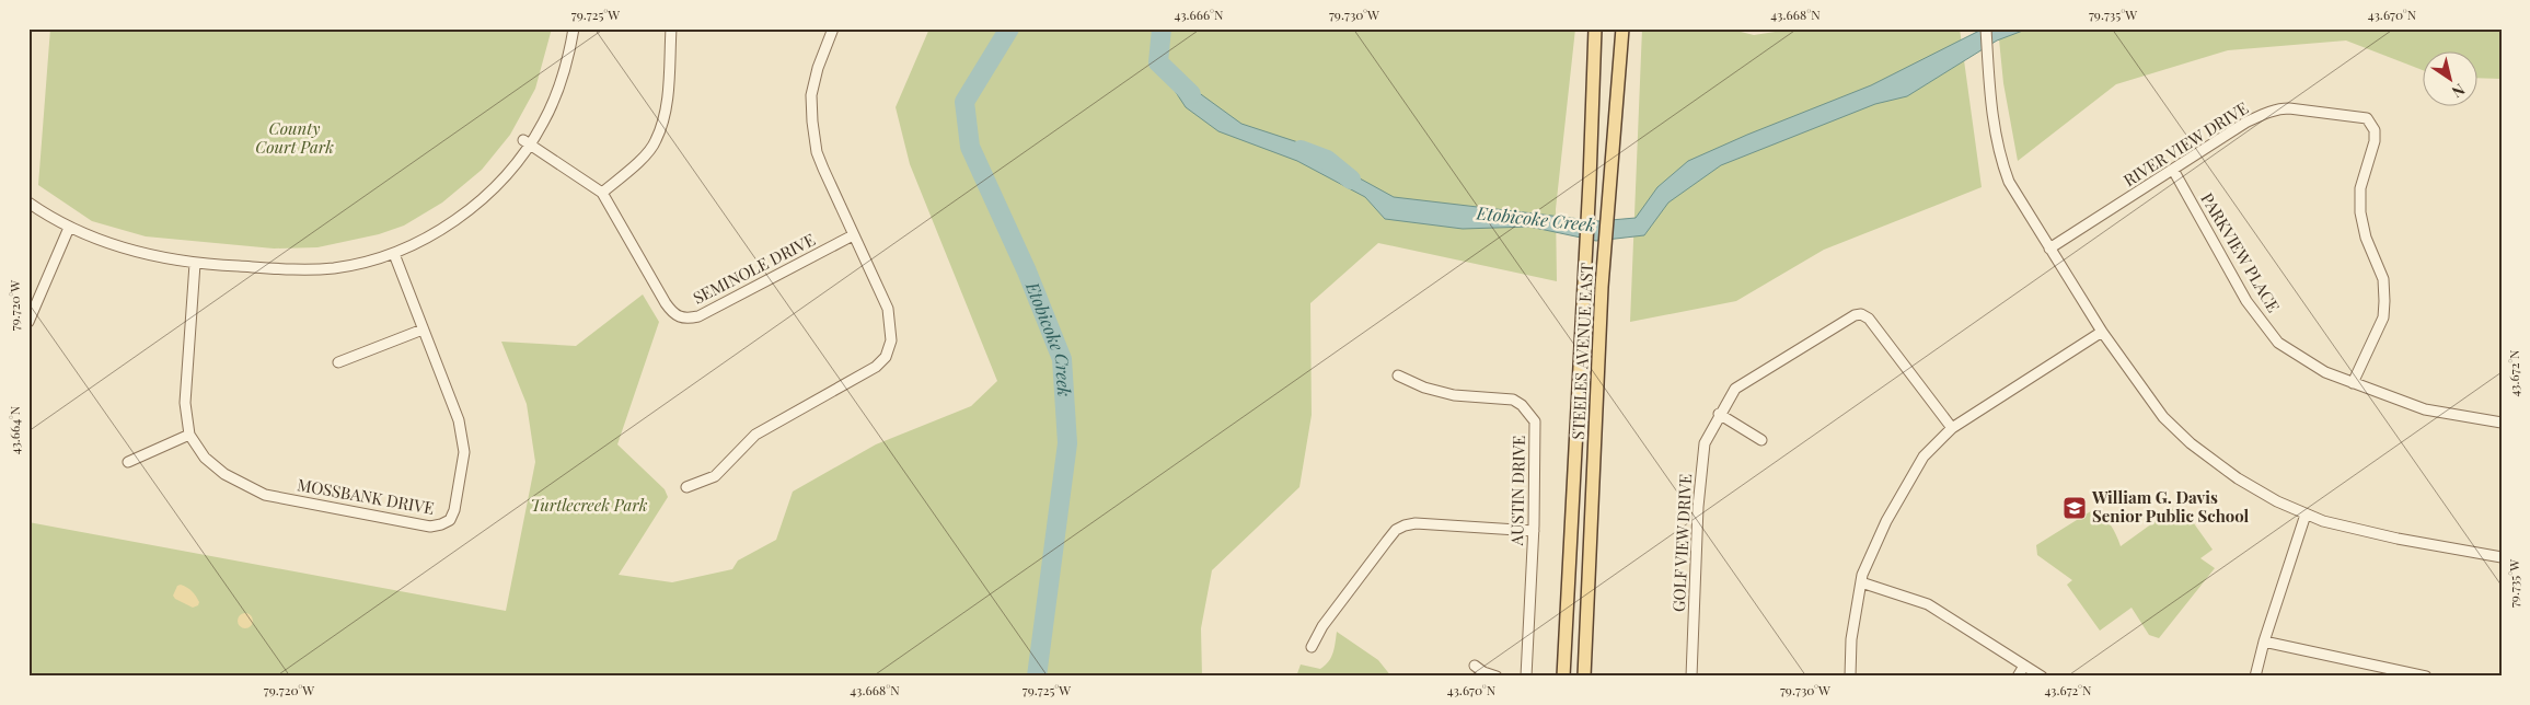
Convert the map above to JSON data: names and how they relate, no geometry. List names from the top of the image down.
{
  "streets": {
    "main road": ["STEELES AVENUE EAST"],
    "street": [
      "RIVER VIEW DRIVE",
      "PARKVIEW PLACE",
      "SEMINOLE DRIVE",
      "AUSTIN DRIVE",
      "MOSSBANK DRIVE",
      "GOLF VIEW DRIVE"
    ]
  },
  "crossings": [
    ["RIVER VIEW DRIVE", "PARKVIEW PLACE"]
  ],
  "water": ["Etobicoke Creek"],
  "parks": ["County Court Park", "Turtlecreek Park"],
  "places": {
    "school or university": ["William G. Davis Senior Public School"]
  },
  "north": "bottom right",
  "coordinates": [
    "79.725°W",
    "43.666°N",
    "79.730°W",
    "43.668°N",
    "79.735°W",
    "43.670°N",
    "79.720°W",
    "43.672°N",
    "43.664°N"
  ]
}
